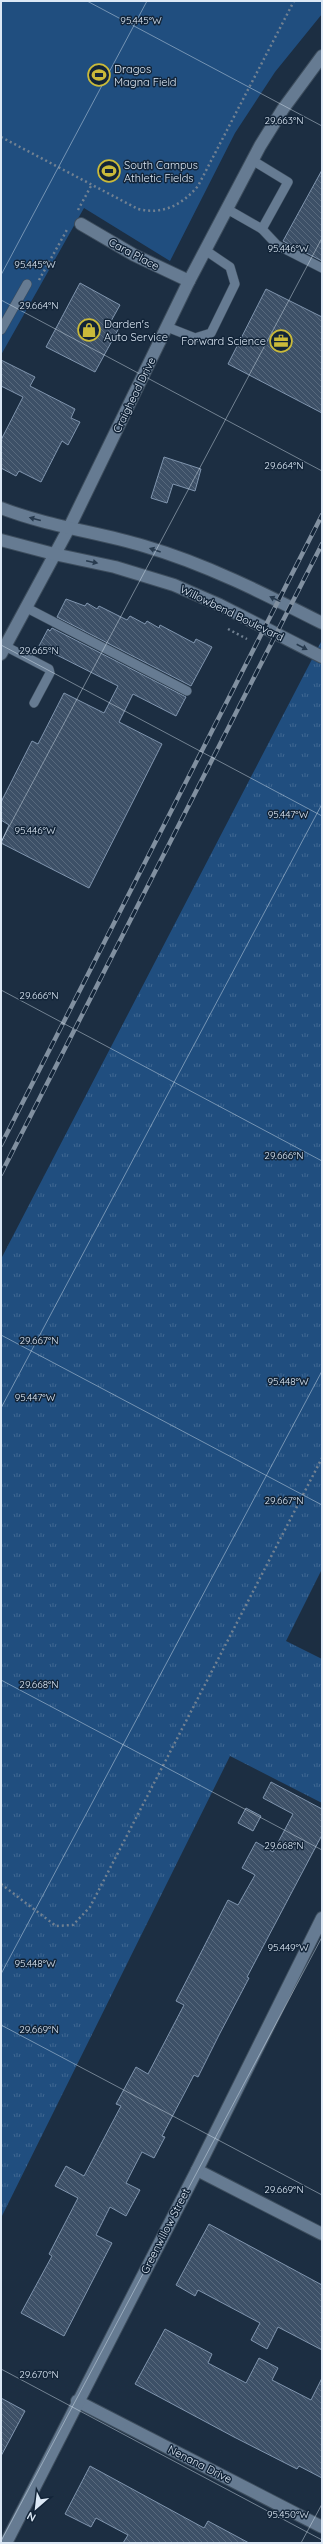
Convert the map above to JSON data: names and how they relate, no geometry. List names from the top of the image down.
{
  "streets": {
    "street": [
      "Cara Place",
      "Craighead Drive",
      "Willowbend Boulevard",
      "Greenwillow Street",
      "Nenana Drive"
    ]
  },
  "crossings": [
    ["Cara Place", "Craighead Drive"],
    ["Craighead Drive", "Willowbend Boulevard"],
    ["Greenwillow Street", "Nenana Drive"]
  ],
  "places": {
    "sports": ["Dragos Magna Field", "South Campus Athletic Fields"],
    "shop": ["Darden's Auto Service"],
    "office": ["Forward Science"]
  },
  "north": "bottom left",
  "coordinates": [
    "95.445°W",
    "29.663°N",
    "95.446°W",
    "29.664°N",
    "29.665°N",
    "95.447°W",
    "29.666°N",
    "29.667°N",
    "95.448°W",
    "29.668°N",
    "95.449°W",
    "29.669°N",
    "29.670°N",
    "95.450°W"
  ]
}
